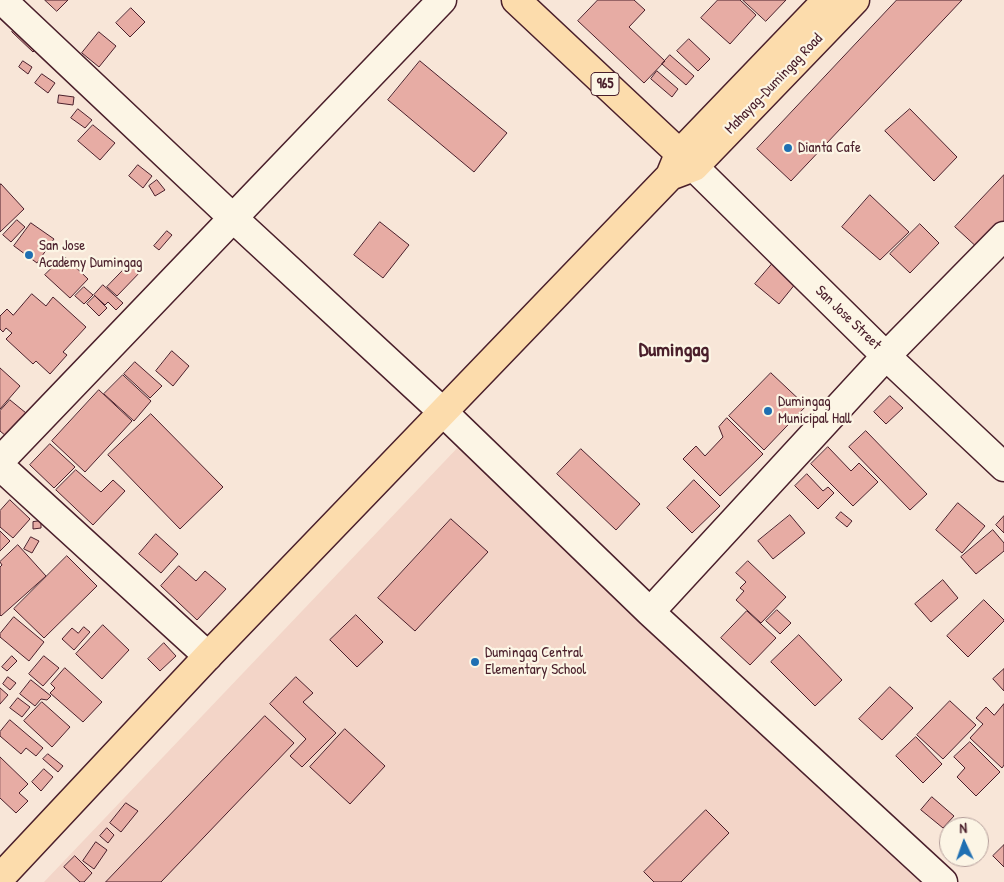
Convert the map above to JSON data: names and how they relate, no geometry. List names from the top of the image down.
{
  "streets": {
    "main road": ["965", "Mahayag-Dumingag Road"],
    "street": ["San Jose Street"]
  },
  "crossings": [
    ["965", "Mahayag-Dumingag Road"],
    ["965", "San Jose Street"],
    ["Mahayag-Dumingag Road", "San Jose Street"]
  ],
  "districts": ["Dumingag"],
  "places": [
    "Dianta Cafe",
    "San Jose Academy Dumingag",
    "Dumingag Municipal Hall",
    "Dumingag Central Elementary School"
  ],
  "north": "top"
}
